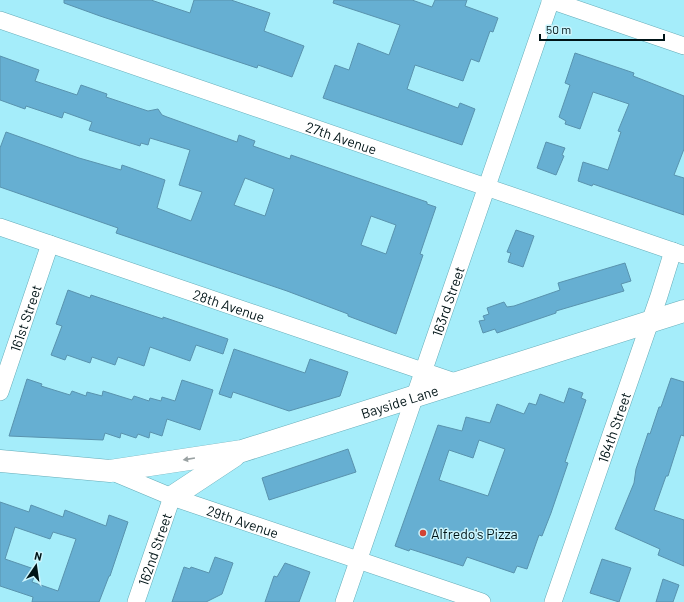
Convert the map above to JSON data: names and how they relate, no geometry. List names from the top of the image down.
{
  "streets": {
    "street": [
      "27th Avenue",
      "163rd Street",
      "28th Avenue",
      "161st Street",
      "Bayside Lane",
      "164th Street",
      "29th Avenue",
      "162nd Street"
    ]
  },
  "crossings": [
    ["27th Avenue", "163rd Street"],
    ["27th Avenue", "164th Street"],
    ["163rd Street", "28th Avenue"],
    ["163rd Street", "Bayside Lane"],
    ["163rd Street", "29th Avenue"],
    ["28th Avenue", "161st Street"],
    ["28th Avenue", "Bayside Lane"],
    ["Bayside Lane", "164th Street"],
    ["Bayside Lane", "29th Avenue"],
    ["29th Avenue", "162nd Street"]
  ],
  "places": ["Alfredo's Pizza"],
  "scale_bar": "50 m",
  "north": "top"
}
